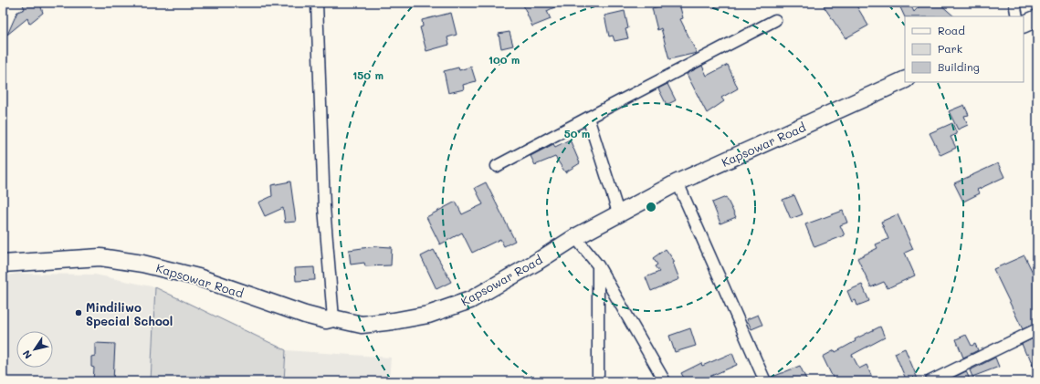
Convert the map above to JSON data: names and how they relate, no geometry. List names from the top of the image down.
{
  "streets": {
    "main road": ["Kapsowar Road"]
  },
  "places": ["Mindiliwo Special School"],
  "legend": ["Road", "Park", "Building"],
  "north": "bottom left",
  "rings": ["100 m", "150 m", "50 m"]
}
